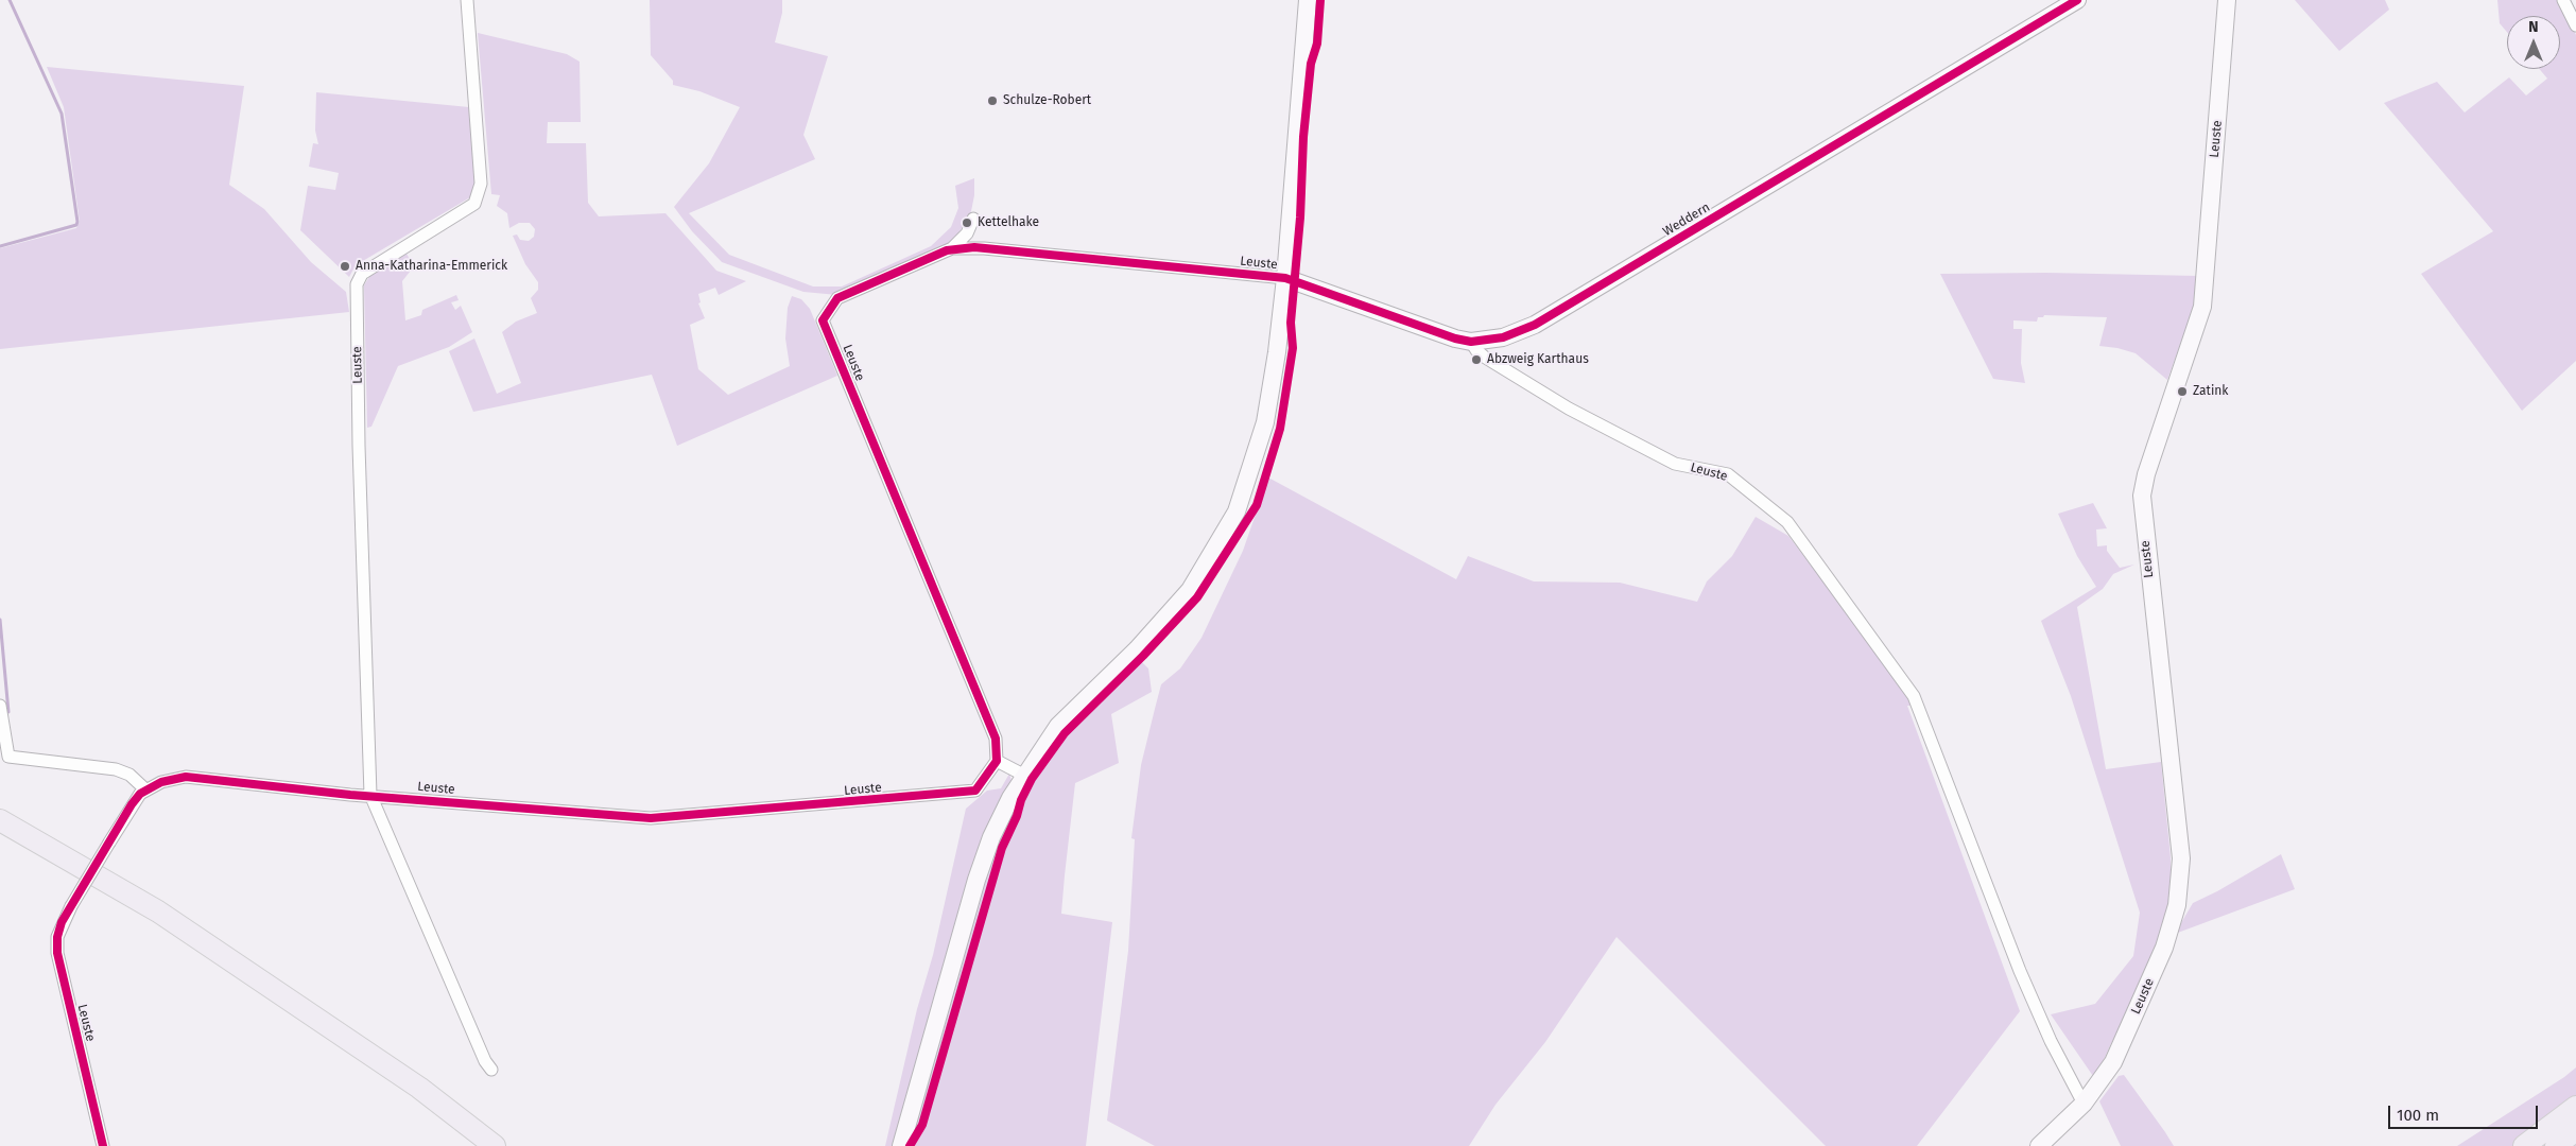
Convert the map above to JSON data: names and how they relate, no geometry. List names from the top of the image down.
{
  "streets": {
    "street": ["Leuste", "Weddern"]
  },
  "crossings": [
    ["Leuste", "Weddern"]
  ],
  "places": [
    "Schulze-Robert",
    "Kettelhake",
    "Anna-Katharina-Emmerick",
    "Abzweig Karthaus",
    "Zatink"
  ],
  "scale_bar": "100 m",
  "north": "top"
}
